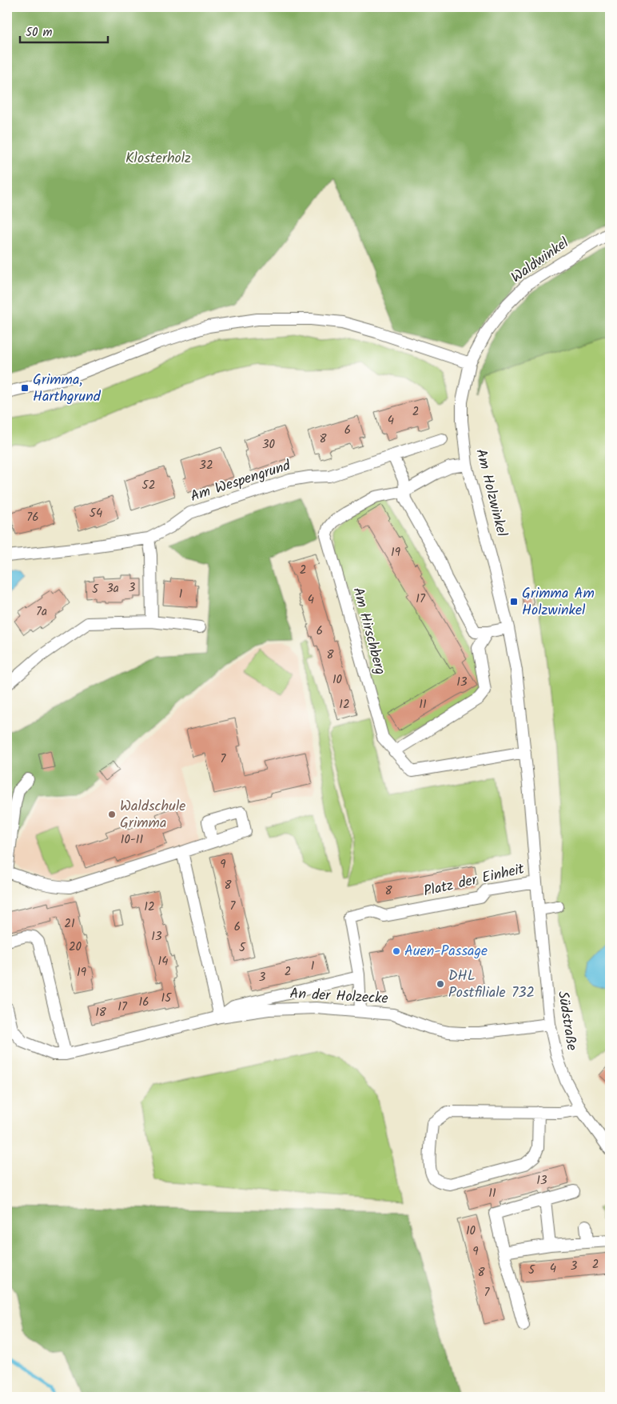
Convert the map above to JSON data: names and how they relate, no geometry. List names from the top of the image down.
{
  "streets": {
    "street": [
      "Waldwinkel",
      "Am Wespengrund",
      "Am Holzwinkel",
      "Am Hirschberg",
      "Platz der Einheit",
      "An der Holzecke",
      "Südstraße"
    ]
  },
  "crossings": [
    ["Waldwinkel", "Am Holzwinkel"],
    ["Am Holzwinkel", "Am Hirschberg"],
    ["Am Holzwinkel", "Platz der Einheit"],
    ["Am Holzwinkel", "Südstraße"],
    ["Platz der Einheit", "An der Holzecke"],
    ["Platz der Einheit", "Südstraße"],
    ["An der Holzecke", "Südstraße"]
  ],
  "parks": ["Klosterholz"],
  "places": {
    "transit": ["Grimma, Harthgrund", "Grimma Am Holzwinkel"],
    "other": ["Waldschule Grimma", "Auen-Passage", "DHL Postfiliale 732"]
  },
  "house_numbers": [
    "2",
    "4",
    "6",
    "8",
    "30",
    "32",
    "52",
    "54",
    "76",
    "19",
    "2",
    "3",
    "3a",
    "5",
    "1",
    "17",
    "4",
    "7a",
    "6",
    "8",
    "10",
    "13",
    "12",
    "11",
    "7",
    "10-11",
    "9",
    "8",
    "8",
    "7",
    "12",
    "21",
    "6",
    "13",
    "20",
    "5",
    "14",
    "1",
    "2",
    "19",
    "3",
    "15",
    "16",
    "17",
    "18",
    "13",
    "11",
    "10",
    "9",
    "2",
    "3",
    "4",
    "5",
    "8",
    "7"
  ],
  "scale_bar": "50 m"
}
